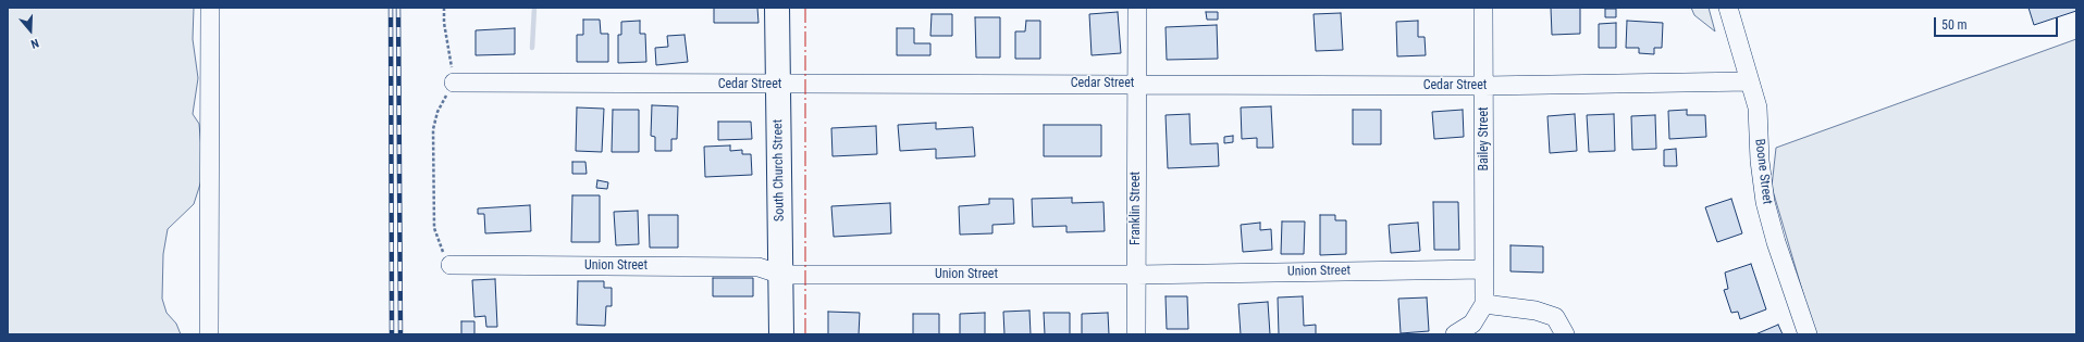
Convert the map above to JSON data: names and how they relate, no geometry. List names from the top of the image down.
{
  "streets": {
    "main road": ["South Church Street"],
    "street": [
      "Cedar Street",
      "Bailey Street",
      "Boone Street",
      "Franklin Street",
      "Union Street"
    ]
  },
  "crossings": [
    ["Cedar Street", "Bailey Street"],
    ["Cedar Street", "South Church Street"],
    ["Cedar Street", "Boone Street"],
    ["Cedar Street", "Franklin Street"],
    ["Bailey Street", "Union Street"],
    ["South Church Street", "Union Street"],
    ["Franklin Street", "Union Street"]
  ],
  "scale_bar": "50 m",
  "north": "bottom"
}
